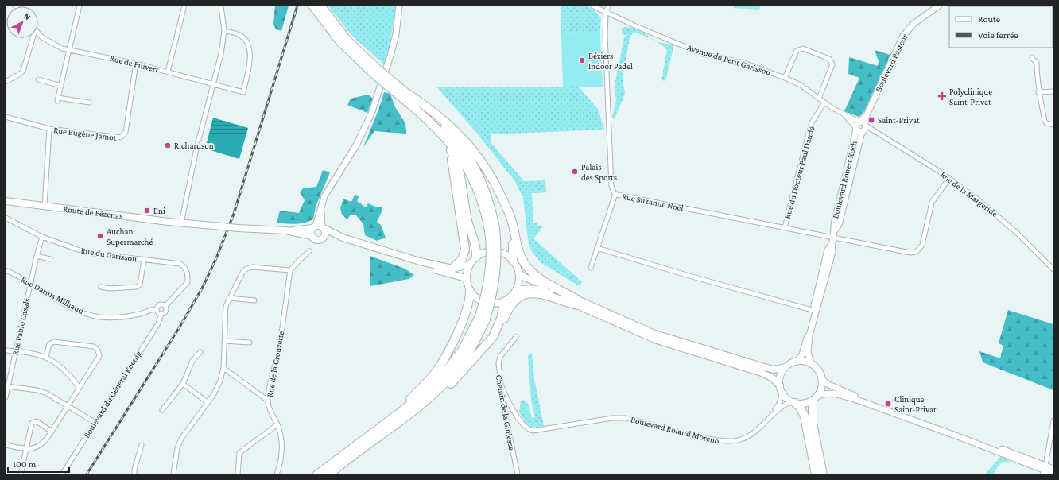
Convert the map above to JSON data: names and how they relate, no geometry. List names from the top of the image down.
{
  "streets": {
    "main road": ["Route de Pézenas"],
    "street": [
      "Avenue du Petit Garissou",
      "Boulevard Pasteur",
      "Rue de Puivert",
      "Rue Eugène Jamot",
      "Rue du Docteur Paul Daudé",
      "Boulevard Robert Koch",
      "Rue de la Margeride",
      "Rue Suzanne Noël",
      "Rue du Garissou",
      "Rue Darius Milhaud",
      "Rue Pablo Casals",
      "Rue de la Crouzette",
      "Boulevard du Général Koenig",
      "Chemin de la Giniesse",
      "Boulevard Roland Moreno"
    ]
  },
  "crossings": [
    ["Avenue du Petit Garissou", "Boulevard Pasteur"],
    ["Avenue du Petit Garissou", "Rue du Docteur Paul Daudé"],
    ["Avenue du Petit Garissou", "Boulevard Robert Koch"],
    ["Avenue du Petit Garissou", "Rue de la Margeride"],
    ["Avenue du Petit Garissou", "Rue Suzanne Noël"],
    ["Boulevard Pasteur", "Boulevard Robert Koch"],
    ["Boulevard Pasteur", "Rue de la Margeride"],
    ["Rue de Puivert", "Rue Eugène Jamot"],
    ["Rue du Docteur Paul Daudé", "Rue Suzanne Noël"],
    ["Boulevard Robert Koch", "Rue de la Margeride"],
    ["Boulevard Robert Koch", "Rue Suzanne Noël"],
    ["Boulevard Robert Koch", "Boulevard Roland Moreno"],
    ["Rue de la Margeride", "Rue Suzanne Noël"],
    ["Rue du Garissou", "Rue Darius Milhaud"],
    ["Rue du Garissou", "Rue Pablo Casals"],
    ["Rue du Garissou", "Boulevard du Général Koenig"],
    ["Rue Darius Milhaud", "Rue Pablo Casals"],
    ["Rue Darius Milhaud", "Boulevard du Général Koenig"],
    ["Chemin de la Giniesse", "Boulevard Roland Moreno"]
  ],
  "places": {
    "other": [
      "Béziers Indoor Padel",
      "Richardson",
      "Palais des Sports",
      "Eni",
      "Auchan Supermarché"
    ],
    "health": ["Polyclinique Saint-Privat"],
    "transit": ["Saint-Privat", "Clinique Saint-Privat"]
  },
  "legend": ["Route", "Voie ferrée"],
  "scale_bar": "100 m",
  "north": "top right"
}
